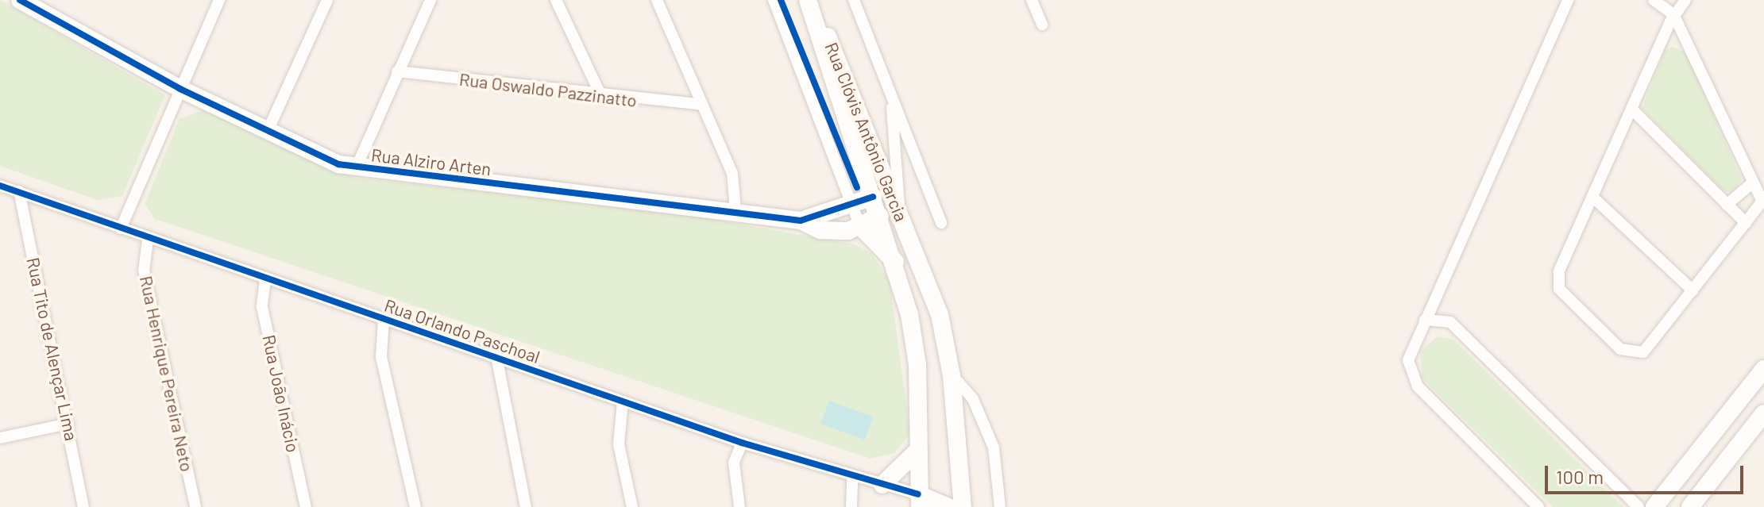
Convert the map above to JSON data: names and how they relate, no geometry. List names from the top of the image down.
{
  "streets": {
    "street": [
      "Rua Oswaldo Pazzinatto",
      "Rua Clóvis Antônio Garcia",
      "Rua Alziro Arten",
      "Rua Orlando Paschoal",
      "Rua Tito de Alençar Lima",
      "Rua Henrique Pereira Neto",
      "Rua João Inácio"
    ]
  },
  "crossings": [
    ["Rua Clóvis Antônio Garcia", "Rua Alziro Arten"],
    ["Rua Clóvis Antônio Garcia", "Rua Orlando Paschoal"],
    ["Rua Orlando Paschoal", "Rua Tito de Alençar Lima"],
    ["Rua Orlando Paschoal", "Rua Henrique Pereira Neto"],
    ["Rua Orlando Paschoal", "Rua João Inácio"]
  ],
  "scale_bar": "100 m"
}
